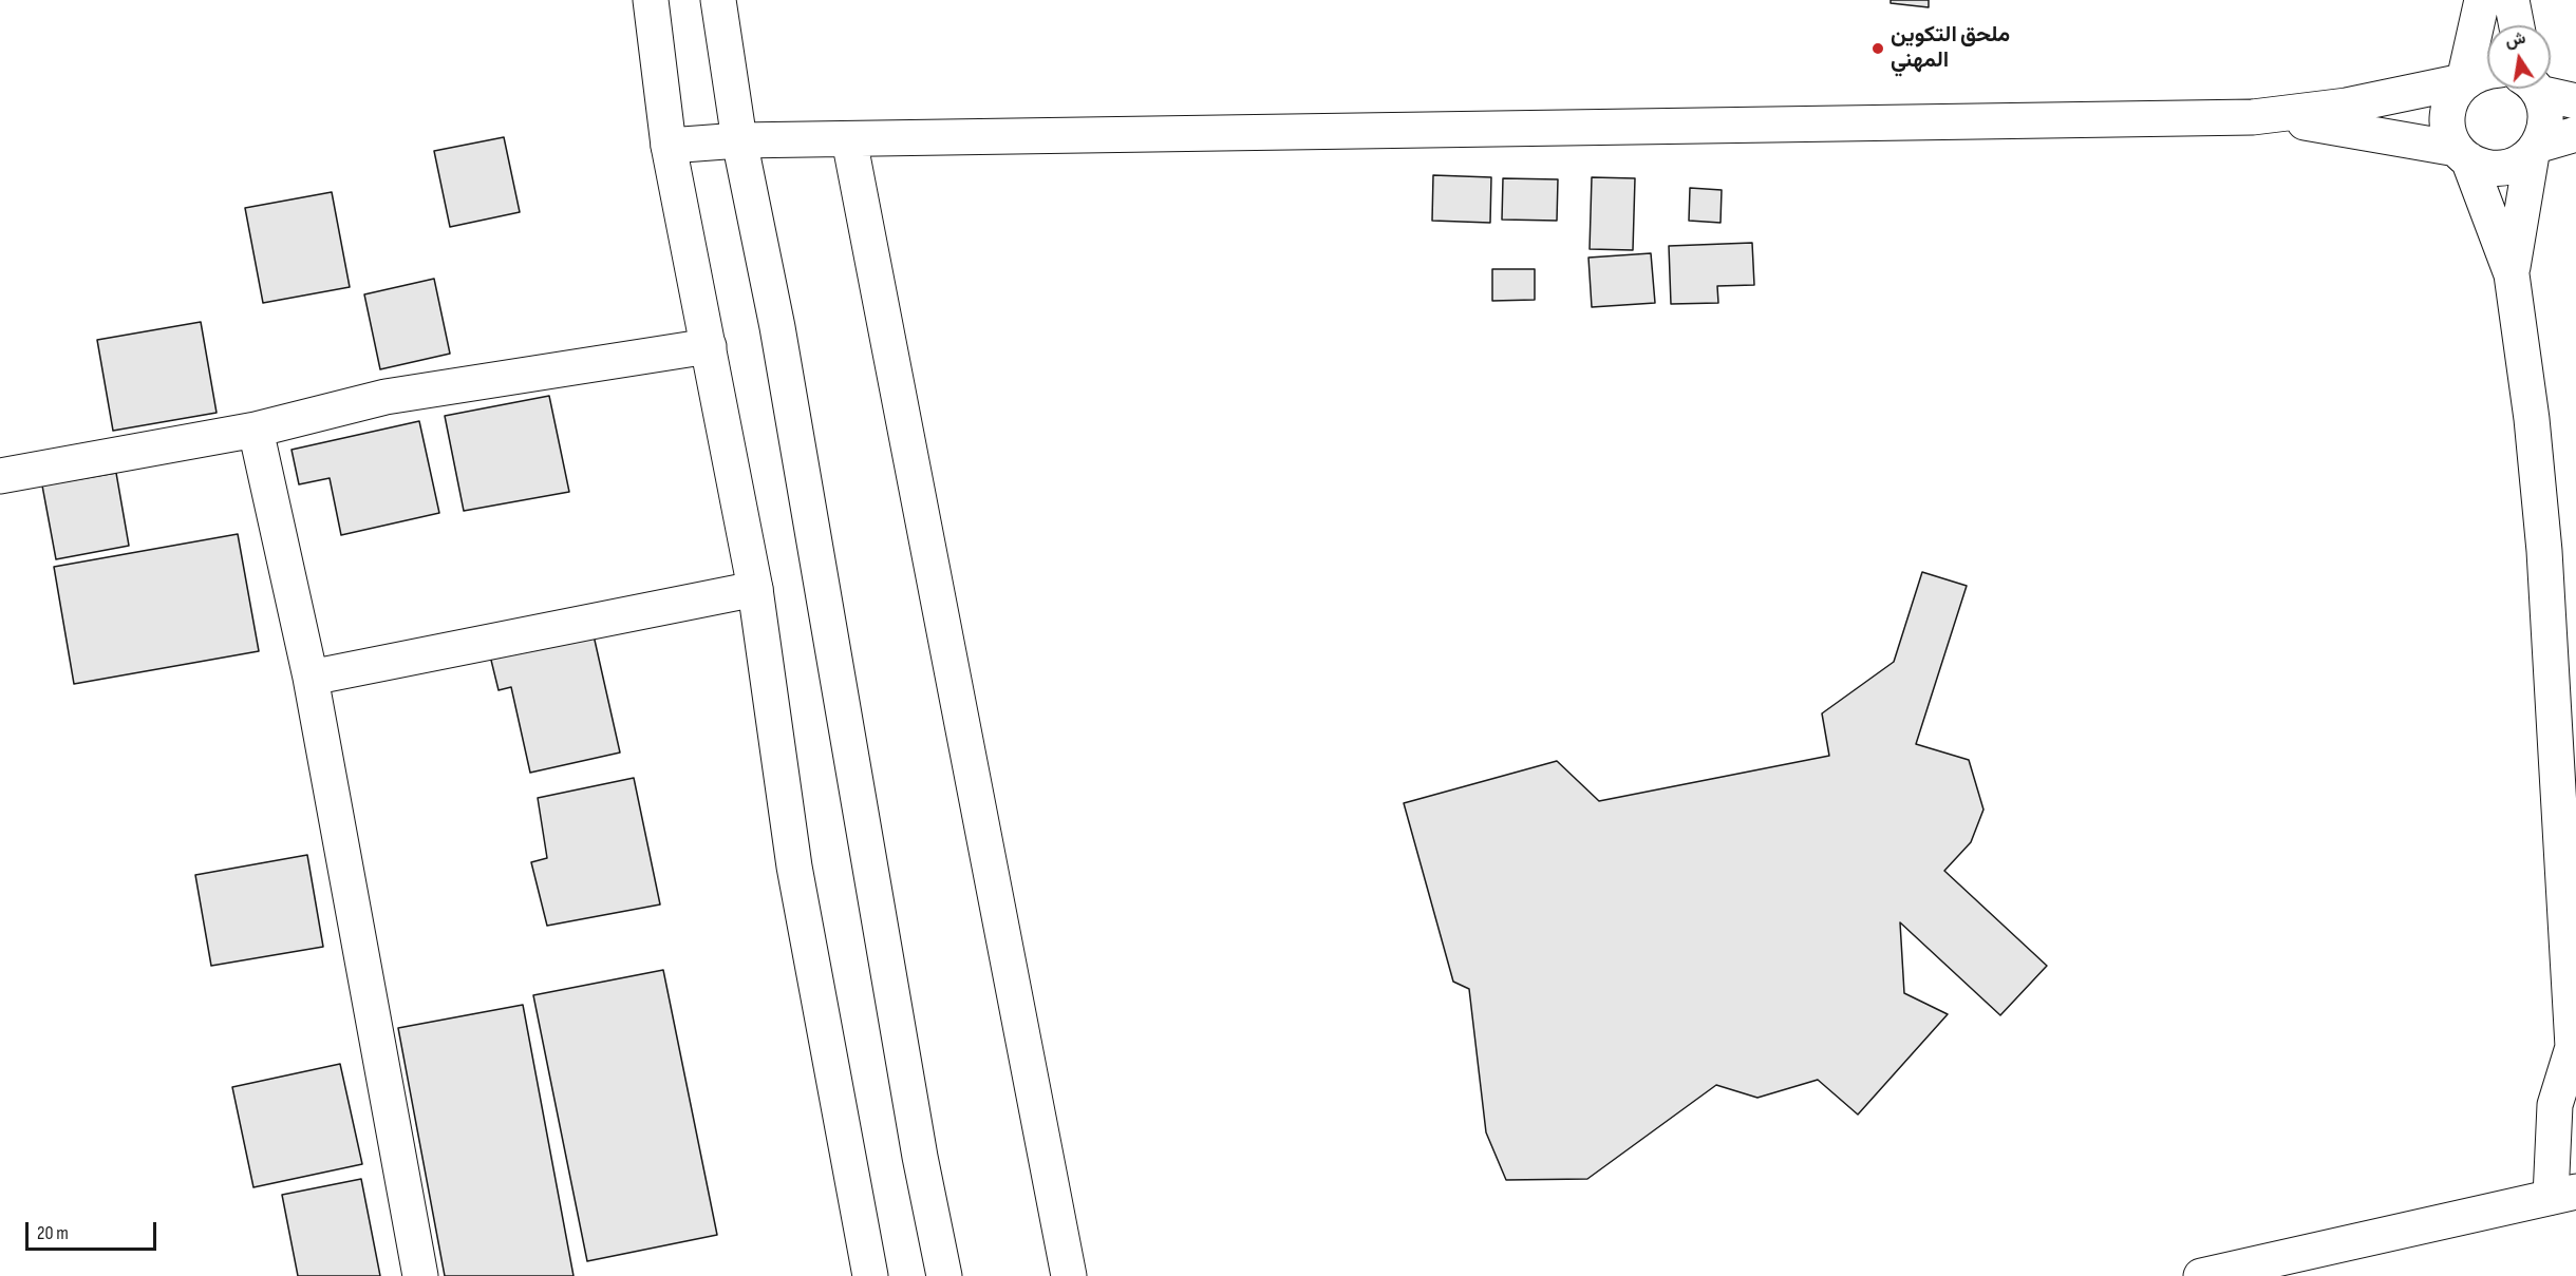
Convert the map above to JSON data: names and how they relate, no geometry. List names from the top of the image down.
{
  "places": ["ملحق التكوين المهني"],
  "scale_bar": "20 m",
  "north": "top"
}
